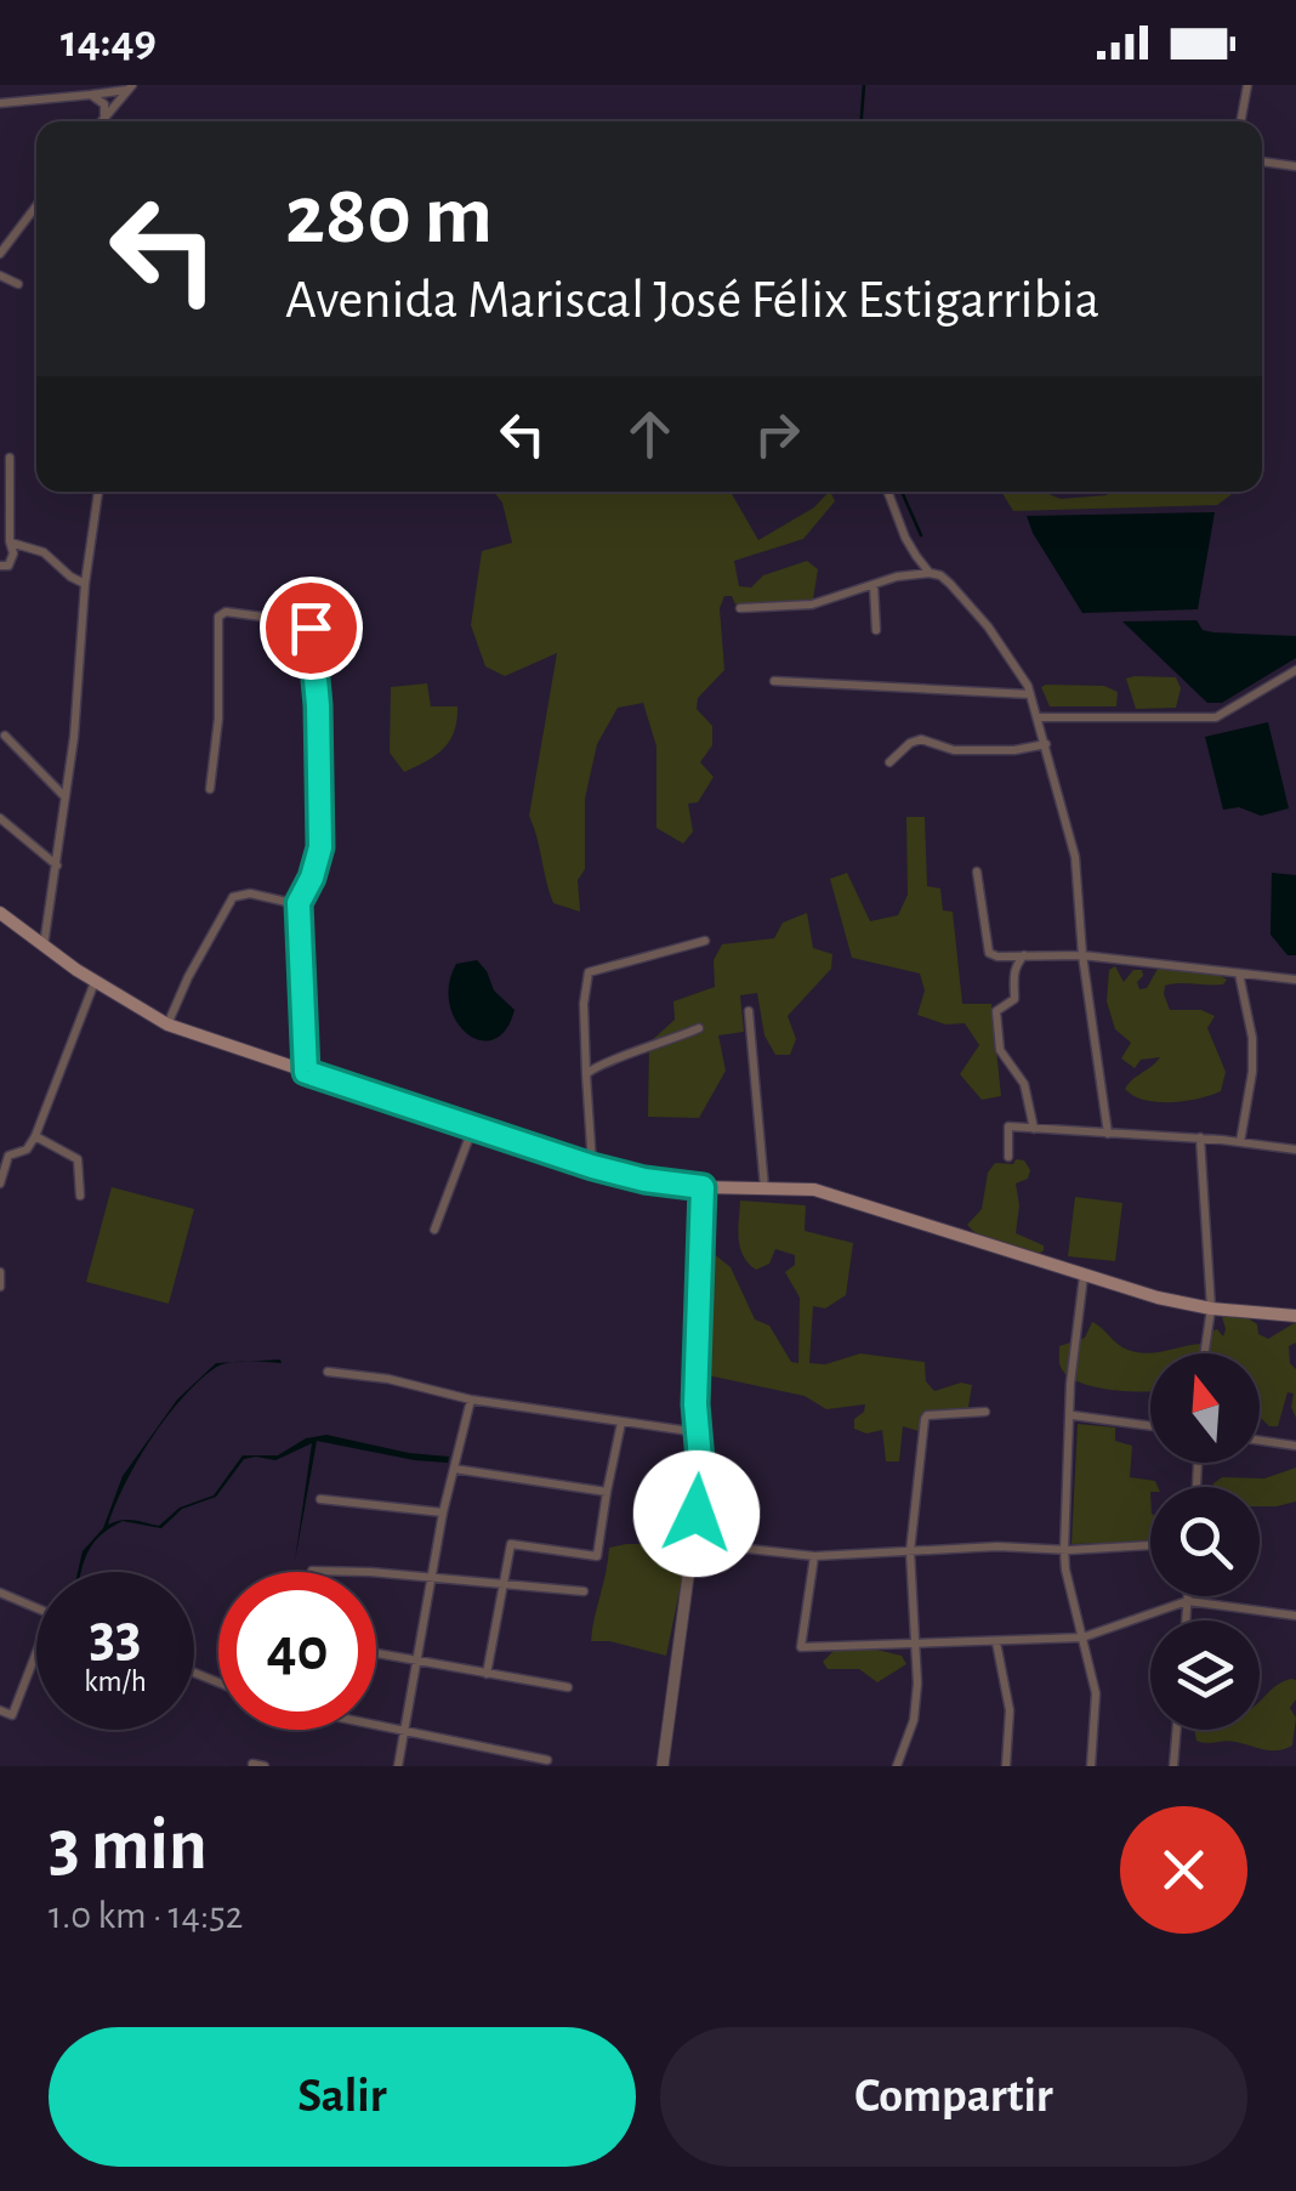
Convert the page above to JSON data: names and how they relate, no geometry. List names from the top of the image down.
{
  "north": "top",
  "page": {
    "status": "14:49",
    "turn": ["280 m", "Avenida Mariscal José Félix Estigarribia"],
    "speed": "33 km/h",
    "limit": "40",
    "heading": ["3 min", "1.0 km · 14:52"],
    "buttons": ["Salir", "Compartir"]
  }
}
